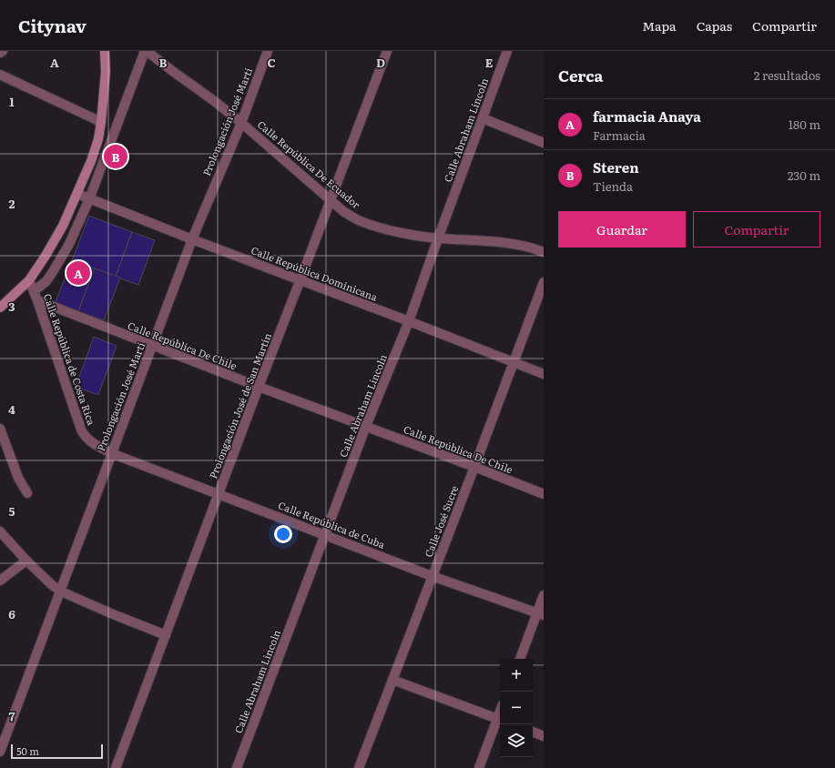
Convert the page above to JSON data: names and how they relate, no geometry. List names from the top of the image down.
{
  "streets": {
    "street": [
      "Prolongación José Martí",
      "Calle Abraham Lincoln",
      "Calle República De Ecuador",
      "Calle República Dominicana",
      "Calle República De Chile",
      "Calle República de Costa Rica",
      "Prolongación José de San Martín",
      "Calle José Sucre",
      "Calle República de Cuba"
    ]
  },
  "crossings": [
    ["Prolongación José Martí", "Calle República De Ecuador"],
    ["Prolongación José Martí", "Calle República Dominicana"],
    ["Prolongación José Martí", "Calle República De Chile"],
    ["Prolongación José Martí", "Calle República de Costa Rica"],
    ["Prolongación José Martí", "Calle República de Cuba"],
    ["Calle Abraham Lincoln", "Calle República De Ecuador"],
    ["Calle Abraham Lincoln", "Calle República Dominicana"],
    ["Calle Abraham Lincoln", "Calle República De Chile"],
    ["Calle Abraham Lincoln", "Calle República de Cuba"],
    ["Calle República De Ecuador", "Prolongación José de San Martín"],
    ["Calle República Dominicana", "Prolongación José de San Martín"],
    ["Calle República Dominicana", "Calle José Sucre"],
    ["Calle República De Chile", "Calle República de Costa Rica"],
    ["Calle República De Chile", "Prolongación José de San Martín"],
    ["Calle República De Chile", "Calle José Sucre"],
    ["Calle República de Costa Rica", "Calle República de Cuba"],
    ["Prolongación José de San Martín", "Calle República de Cuba"],
    ["Calle José Sucre", "Calle República de Cuba"]
  ],
  "scale_bar": "50 m",
  "page": {
    "header": "Citynav",
    "nav": ["Mapa", "Capas", "Compartir"],
    "heading": ["Cerca", "2 resultados"],
    "list": [
      {
        "mark": "A",
        "name": "farmacia Anaya",
        "note": "Farmacia",
        "value": "180 m"
      },
      {
        "mark": "B",
        "name": "Steren",
        "note": "Tienda",
        "value": "230 m"
      }
    ],
    "pins": ["B", "A"],
    "buttons": ["Guardar", "Compartir"],
    "map_buttons": ["+", "−"],
    "scale": "50 m"
  },
  "grid": {
    "columns": [
      "A",
      "B",
      "C",
      "D",
      "E"
    ],
    "rows": [
      "1",
      "2",
      "3",
      "4",
      "5",
      "6",
      "7"
    ]
  }
}
